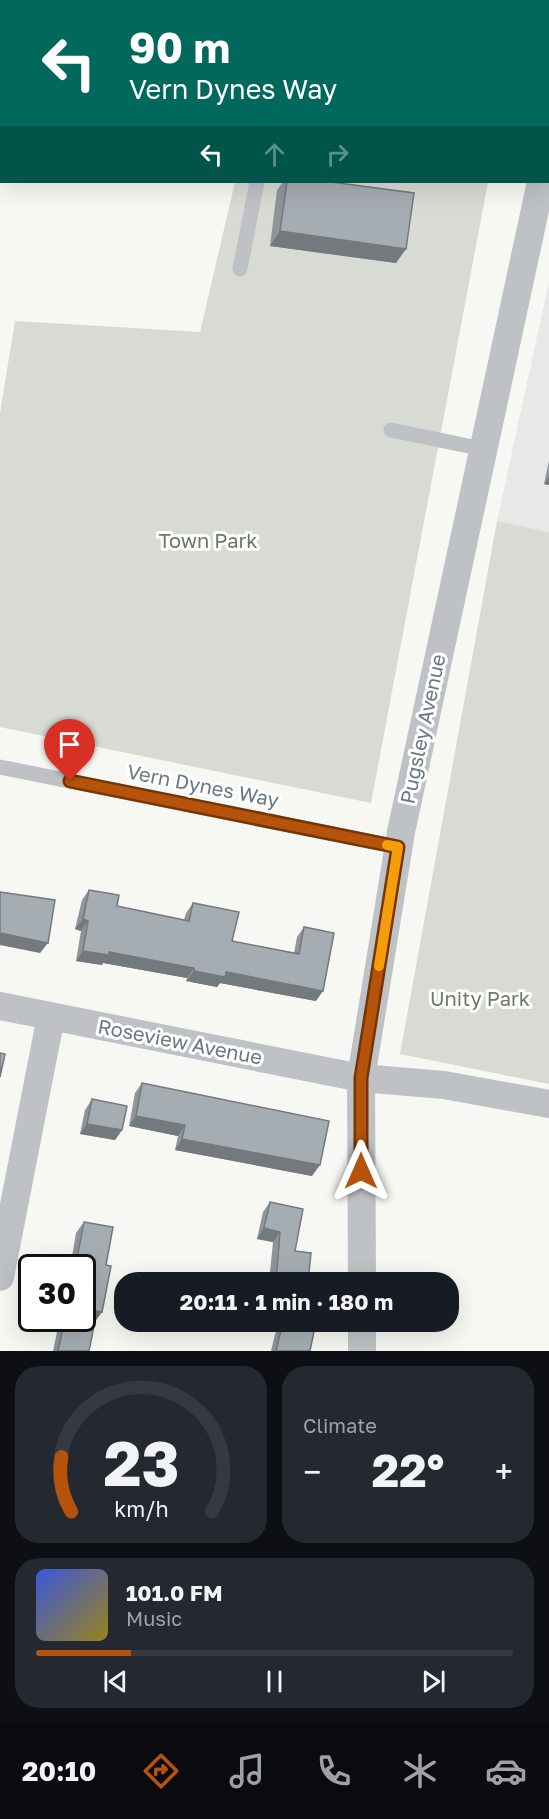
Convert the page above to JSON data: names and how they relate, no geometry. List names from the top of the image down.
{
  "streets": {
    "street": ["Pugsley Avenue", "Roseview Avenue"],
    "lane": ["Vern Dynes Way"]
  },
  "crossings": [
    ["Pugsley Avenue", "Vern Dynes Way"],
    ["Pugsley Avenue", "Roseview Avenue"]
  ],
  "parks": ["Town Park", "Unity Park"],
  "page": {
    "turn": ["90 m", "Vern Dynes Way"],
    "limit": "30",
    "trip": "20:11 · 1 min · 180 m",
    "tile": "Climate",
    "heat": ["−", "22°", "+"],
    "song": ["101.0 FM", "Music"],
    "tabs": "20:10",
    "gauge": ["23", "km/h"]
  }
}
